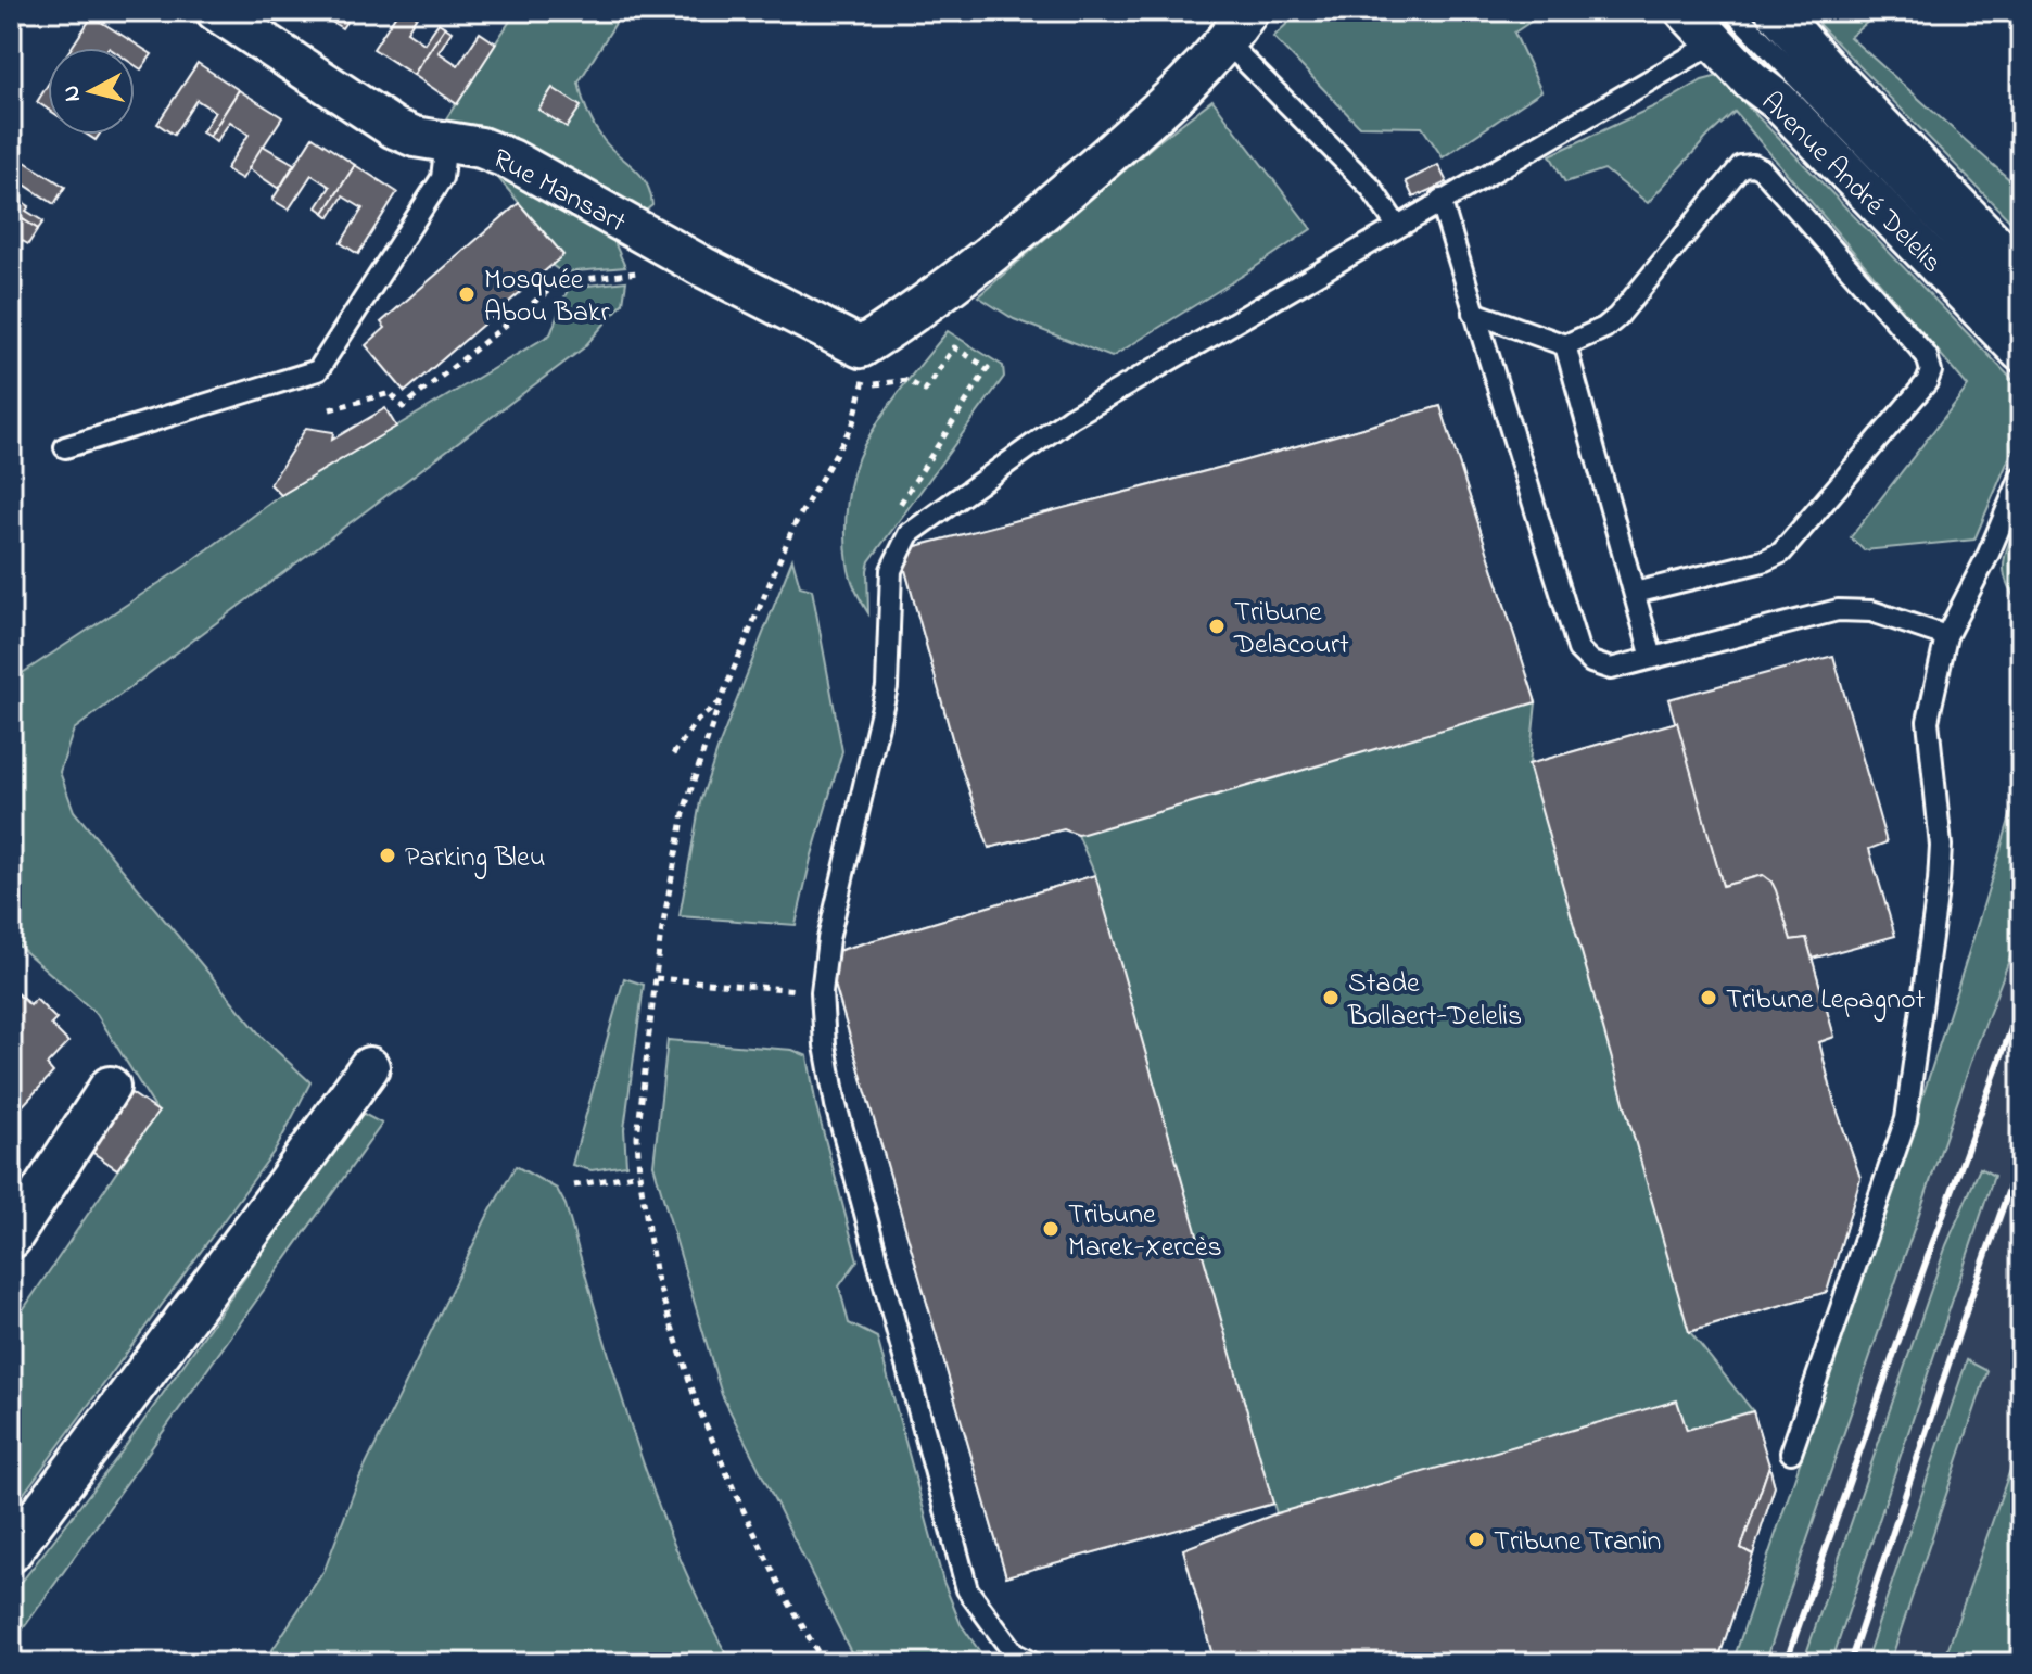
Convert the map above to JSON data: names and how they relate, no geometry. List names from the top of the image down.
{
  "streets": {
    "street": ["Avenue André Delelis", "Rue Mansart"]
  },
  "places": [
    "Mosquée Abou Bakr",
    "Tribune Delacourt",
    "Parking Bleu",
    "Stade Bollaert-Delelis",
    "Tribune Lepagnot",
    "Tribune Marek-Xercès",
    "Tribune Tranin"
  ],
  "north": "left"
}
